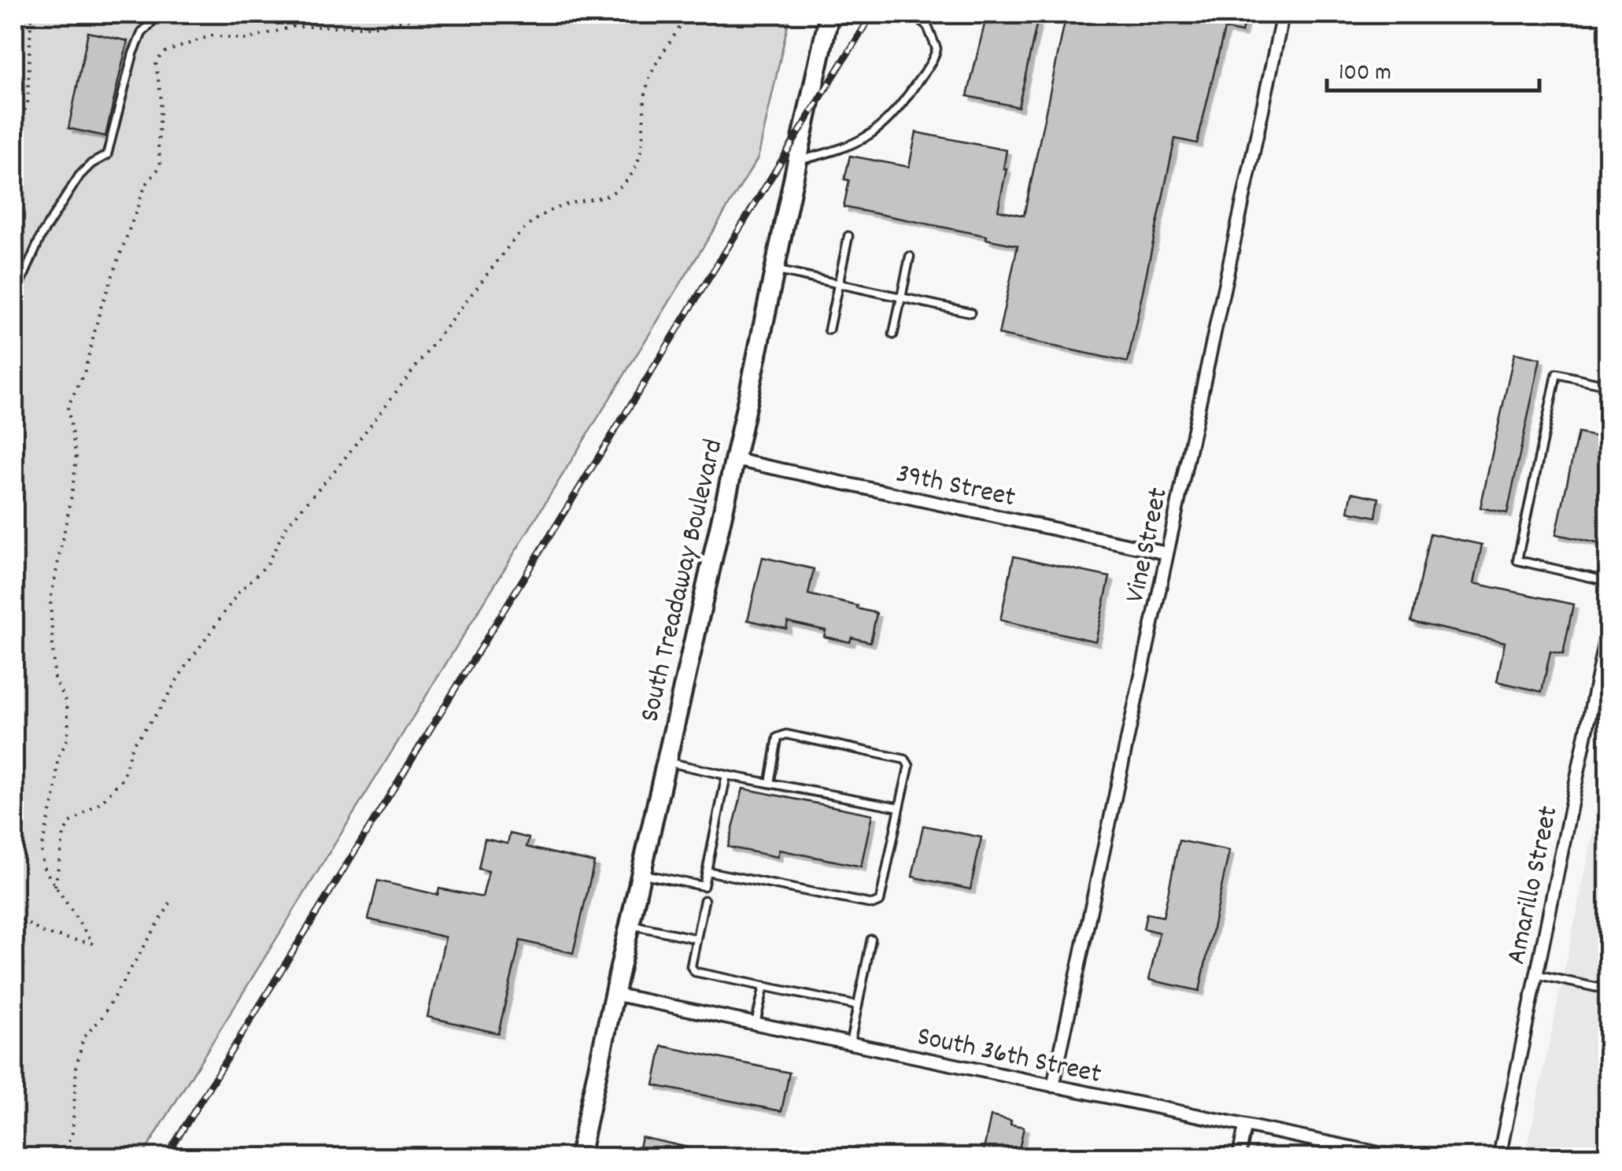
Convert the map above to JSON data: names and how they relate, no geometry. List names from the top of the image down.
{
  "streets": {
    "main road": ["South Treadaway Boulevard"],
    "street": [
      "39th Street",
      "Vine Street",
      "Amarillo Street",
      "South 36th Street"
    ]
  },
  "crossings": [
    ["39th Street", "Vine Street"],
    ["39th Street", "South Treadaway Boulevard"],
    ["Vine Street", "South 36th Street"],
    ["South Treadaway Boulevard", "South 36th Street"]
  ],
  "scale_bar": "100 m"
}
